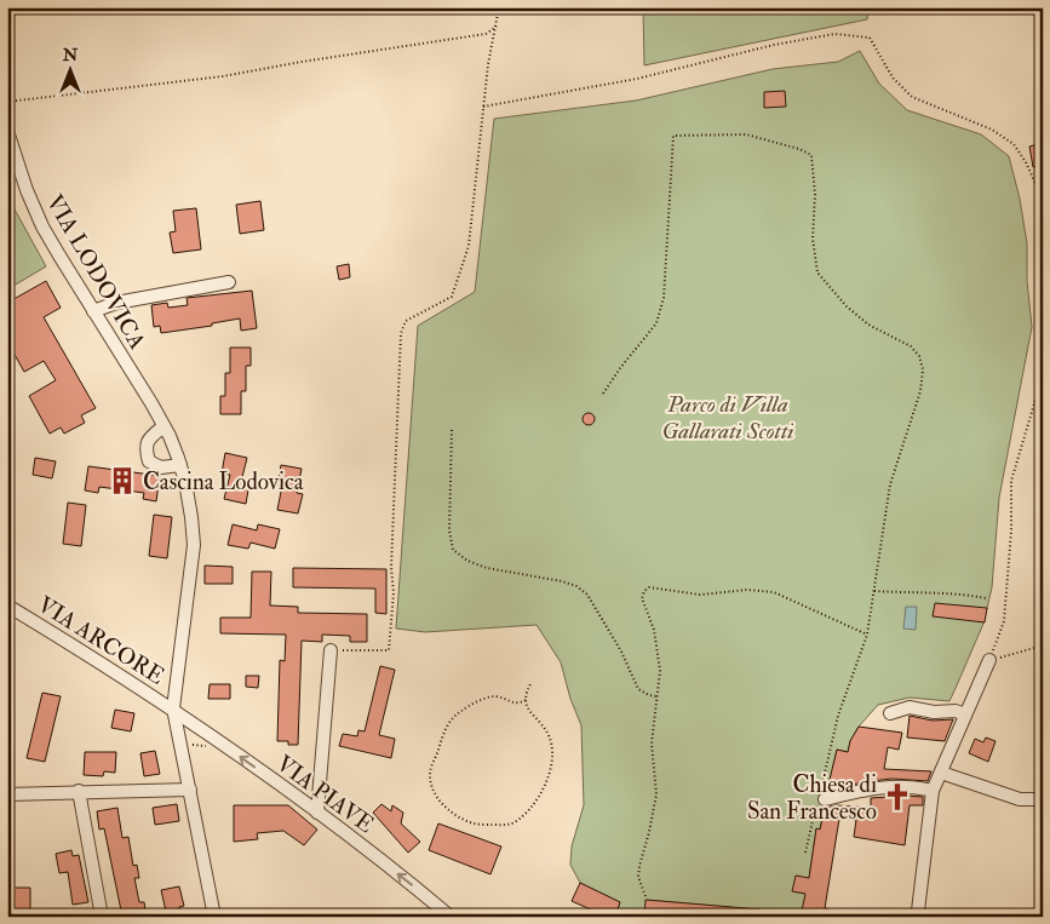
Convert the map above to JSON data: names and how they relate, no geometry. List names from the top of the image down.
{
  "streets": {
    "street": ["VIA LODOVICA", "VIA ARCORE", "VIA PIAVE"]
  },
  "crossings": [
    ["VIA LODOVICA", "VIA ARCORE"],
    ["VIA LODOVICA", "VIA PIAVE"],
    ["VIA ARCORE", "VIA PIAVE"]
  ],
  "one_way": ["VIA PIAVE"],
  "parks": ["Parco di Villa Gallarati Scotti"],
  "places": {
    "building": ["Cascina Lodovica"],
    "church": ["Chiesa di San Francesco"]
  },
  "north": "top"
}
